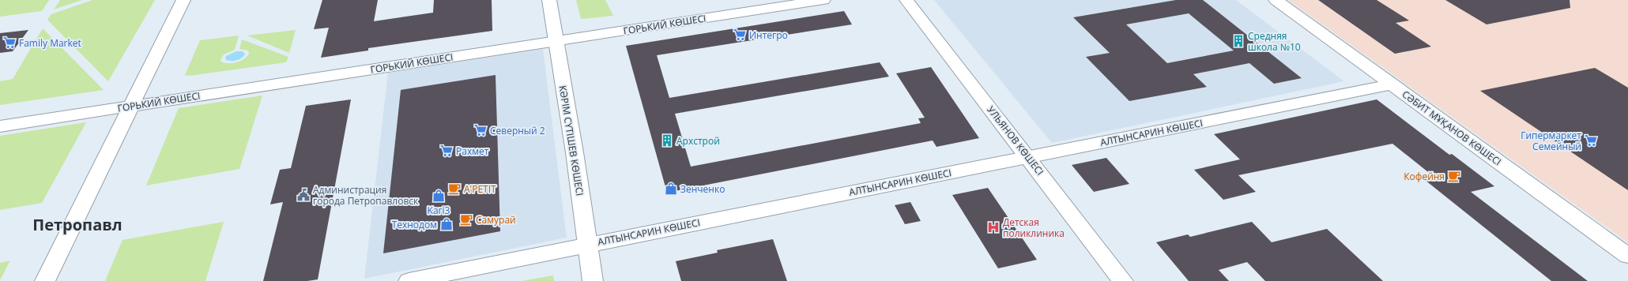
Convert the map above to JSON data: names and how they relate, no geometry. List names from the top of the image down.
{
  "streets": {
    "street": [
      "ГОРЬКИЙ КӨШЕСІ",
      "СӘБИТ МҰҚАНОВ КӨШЕСІ",
      "АЛТЫНСАРИН КӨШЕСІ",
      "КӘРІМ СҮТІШЕВ КӨШЕСІ",
      "УЛЬЯНОВ КӨШЕСІ"
    ]
  },
  "crossings": [
    ["ГОРЬКИЙ КӨШЕСІ", "КӘРІМ СҮТІШЕВ КӨШЕСІ"],
    ["СӘБИТ МҰҚАНОВ КӨШЕСІ", "АЛТЫНСАРИН КӨШЕСІ"],
    ["АЛТЫНСАРИН КӨШЕСІ", "КӘРІМ СҮТІШЕВ КӨШЕСІ"],
    ["АЛТЫНСАРИН КӨШЕСІ", "УЛЬЯНОВ КӨШЕСІ"]
  ],
  "districts": ["Петропавл"],
  "places": {
    "supermarket": [
      "Интегро",
      "Family Мarket",
      "Северный 2",
      "Гипермаркет Семейный",
      "Рахмет"
    ],
    "building": ["Средняя школа №10", "Архстрой"],
    "cafe": ["Кофейня", "A'PETIT", "Самурай"],
    "shop": ["Зенченко", "Kari3", "Технодом"],
    "public building": ["Администрация города Петропавловск"],
    "hospital": ["Детская поликлиника"]
  }
}
